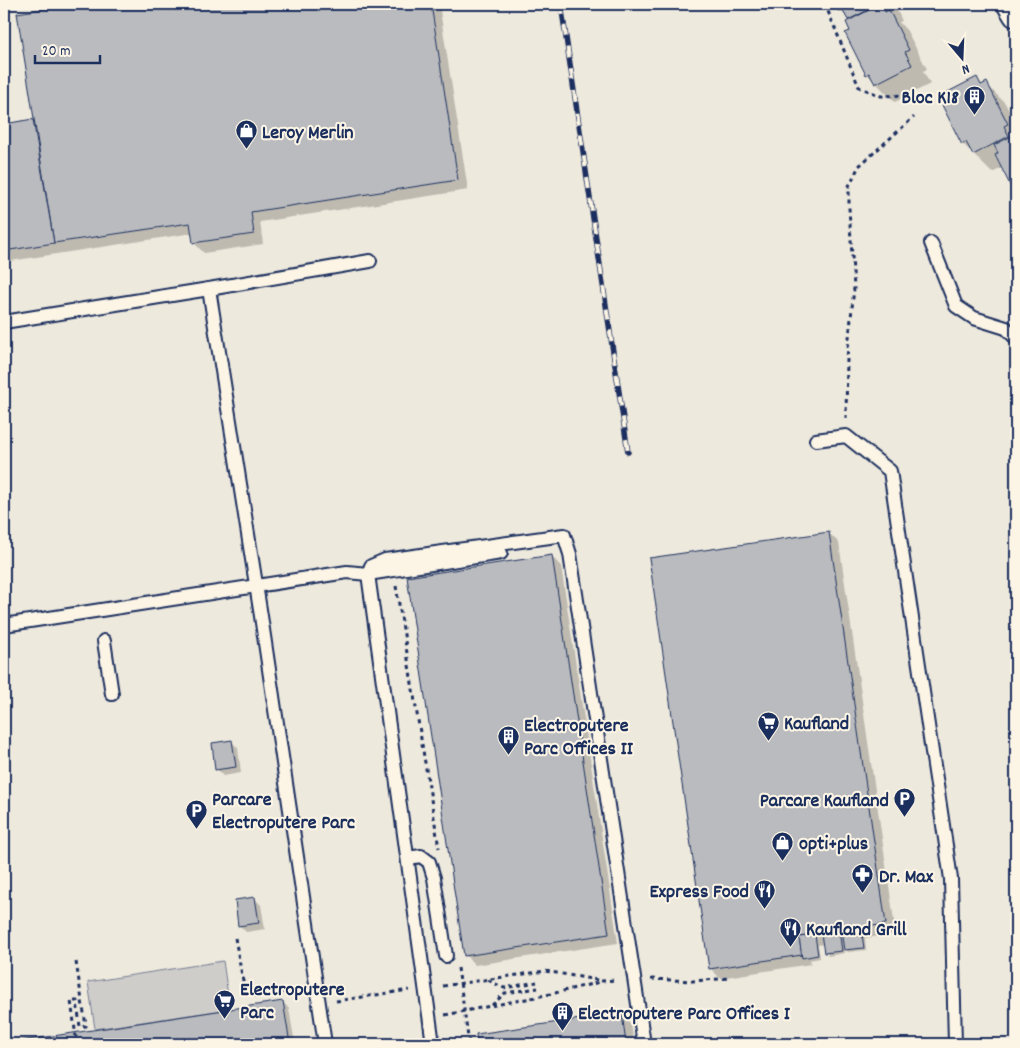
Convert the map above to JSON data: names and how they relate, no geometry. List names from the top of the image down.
{
  "places": {
    "building": ["Bloc K18", "Electroputere Parc Offices II", "Electroputere Parc Offices I"],
    "shop": ["Leroy Merlin", "opti+plus"],
    "supermarket": ["Kaufland", "Electroputere Parc"],
    "parking": ["Parcare Kaufland", "Parcare Electroputere Parc"],
    "pharmacy": ["Dr. Max"],
    "restaurant": ["Express Food", "Kaufland Grill"]
  },
  "scale_bar": "20 m",
  "north": "bottom"
}
